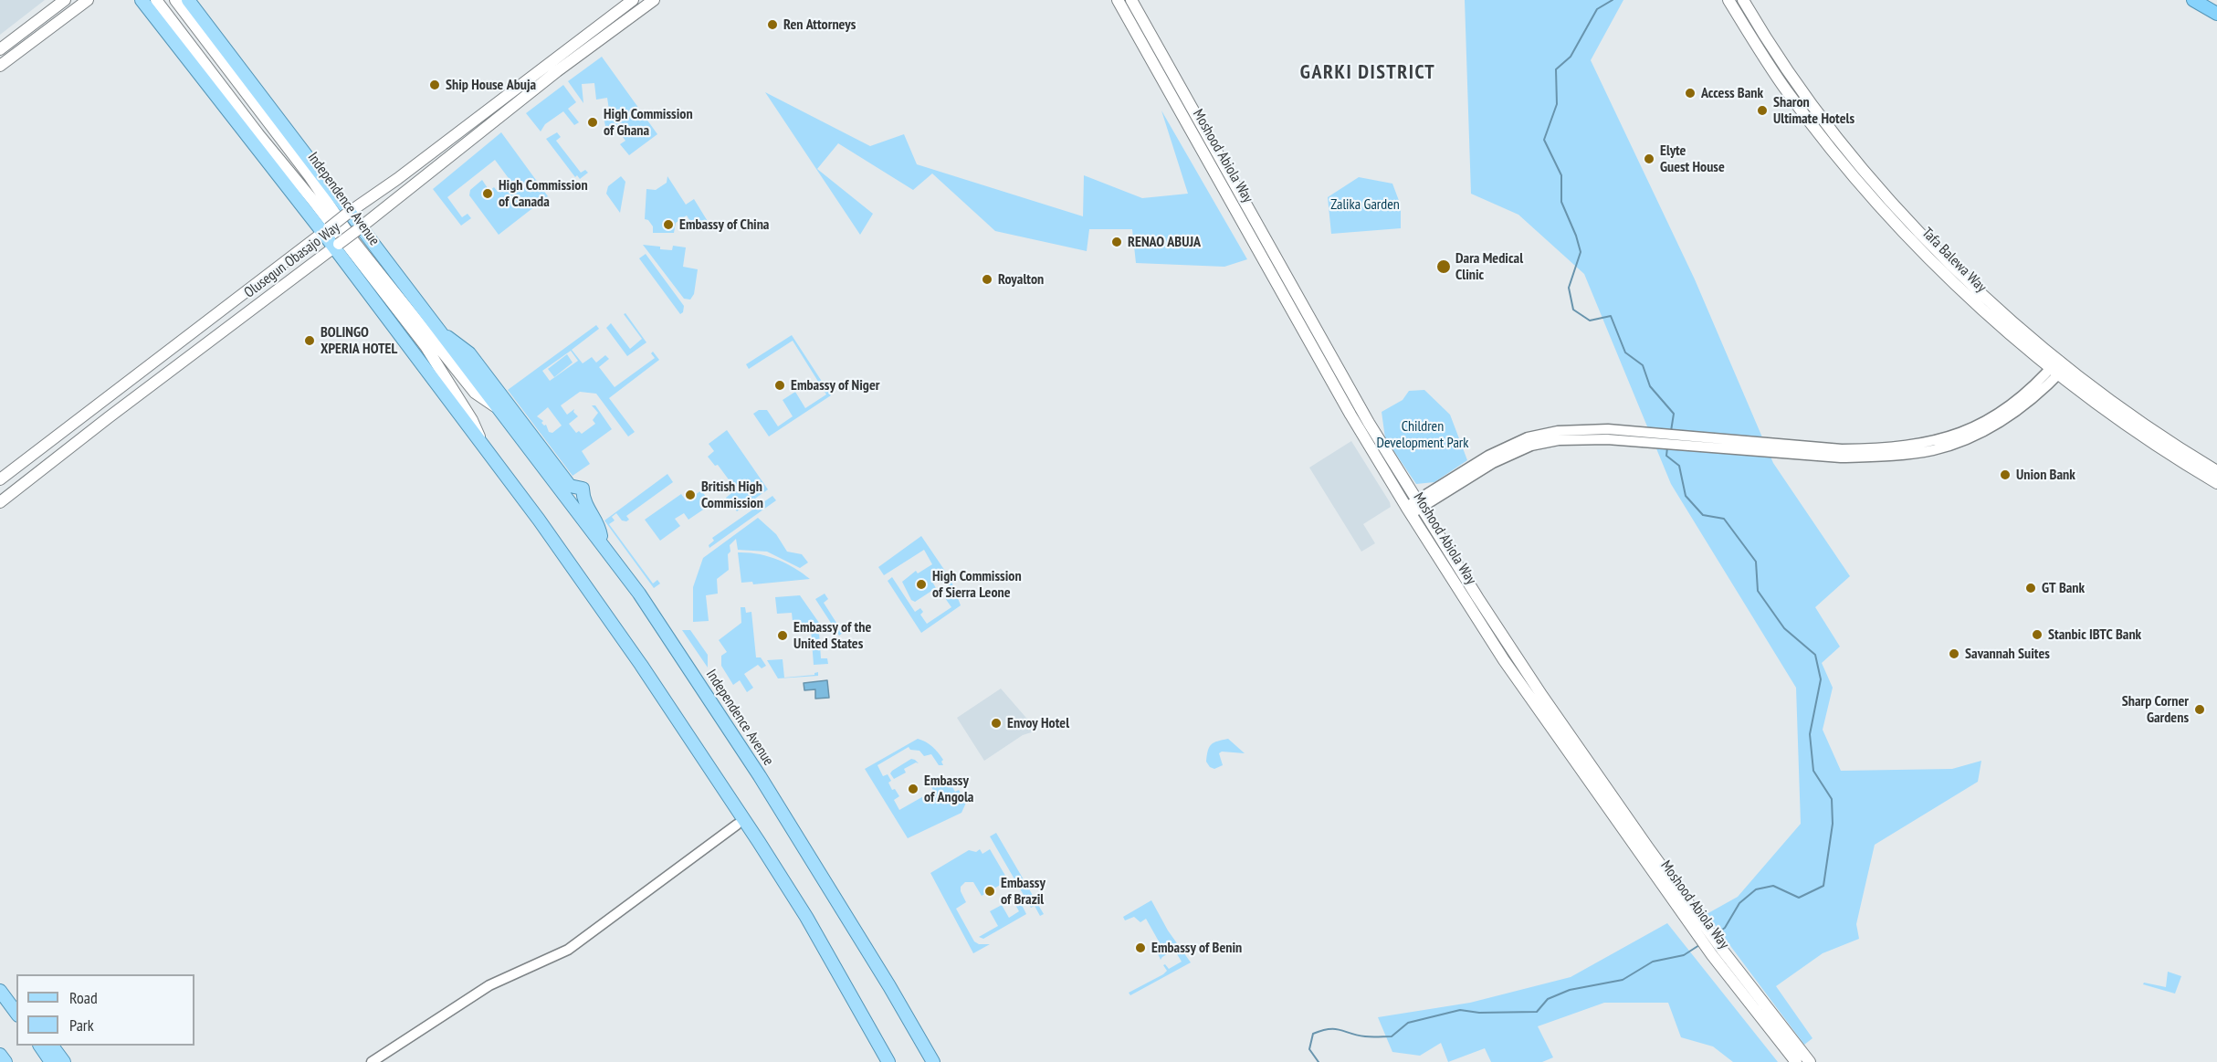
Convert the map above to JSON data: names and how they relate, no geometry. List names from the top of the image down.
{
  "streets": {
    "main road": [
      "Moshood Abiola Way",
      "Independence Avenue",
      "Olusegun Obasajo Way",
      "Tafa Balewa Way"
    ]
  },
  "crossings": [
    ["Independence Avenue", "Olusegun Obasajo Way"]
  ],
  "districts": ["GARKI DISTRICT"],
  "parks": ["Zalika Garden", "Children Development Park"],
  "places": [
    "Ren Attorneys",
    "Ship House Abuja",
    "Access Bank",
    "Sharon Ultimate Hotels",
    "High Commission of Ghana",
    "Elyte Guest House",
    "High Commission of Canada",
    "Embassy of China",
    "RENAO ABUJA",
    "Dara Medical Clinic",
    "Royalton",
    "BOLINGO XPERIA HOTEL",
    "Embassy of Niger",
    "Union Bank",
    "British High Commission",
    "High Commission of Sierra Leone",
    "GT Bank",
    "Stanbic IBTC Bank",
    "Embassy of the United States",
    "Savannah Suites",
    "Sharp Corner Gardens",
    "Envoy Hotel",
    "Embassy of Angola",
    "Embassy of Brazil",
    "Embassy of Benin"
  ],
  "legend": ["Road", "Park"]
}
